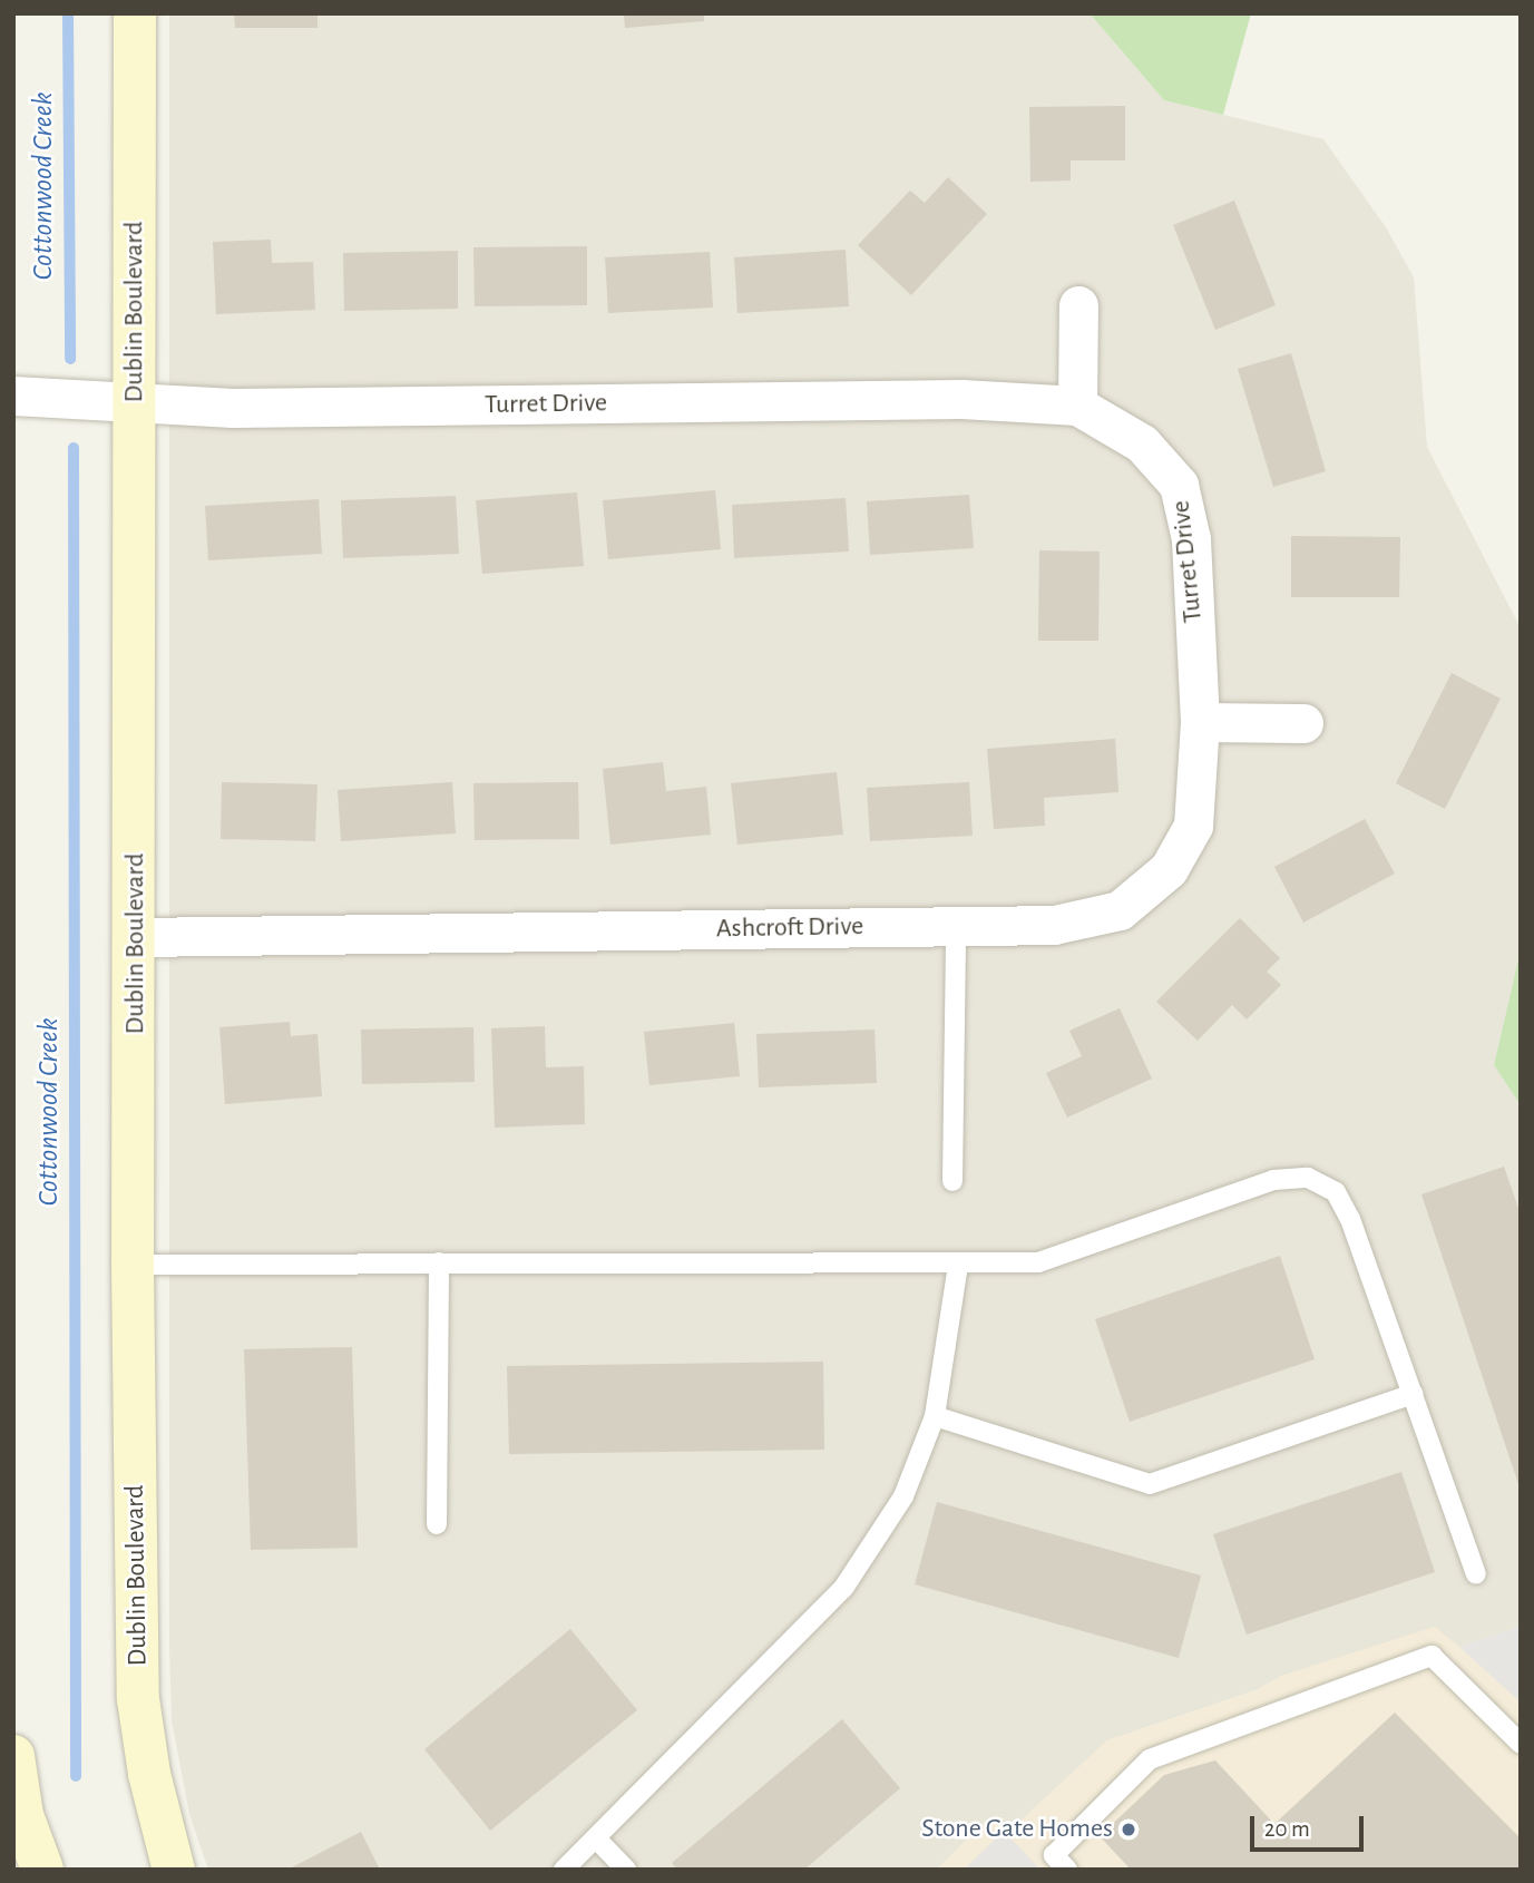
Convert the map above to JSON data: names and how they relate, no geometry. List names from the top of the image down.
{
  "streets": {
    "main road": ["Dublin Boulevard"],
    "street": ["Turret Drive", "Ashcroft Drive"]
  },
  "crossings": [
    ["Dublin Boulevard", "Turret Drive"],
    ["Dublin Boulevard", "Ashcroft Drive"],
    ["Turret Drive", "Ashcroft Drive"]
  ],
  "water": ["Cottonwood Creek"],
  "places": ["Stone Gate Homes"],
  "scale_bar": "20 m"
}
